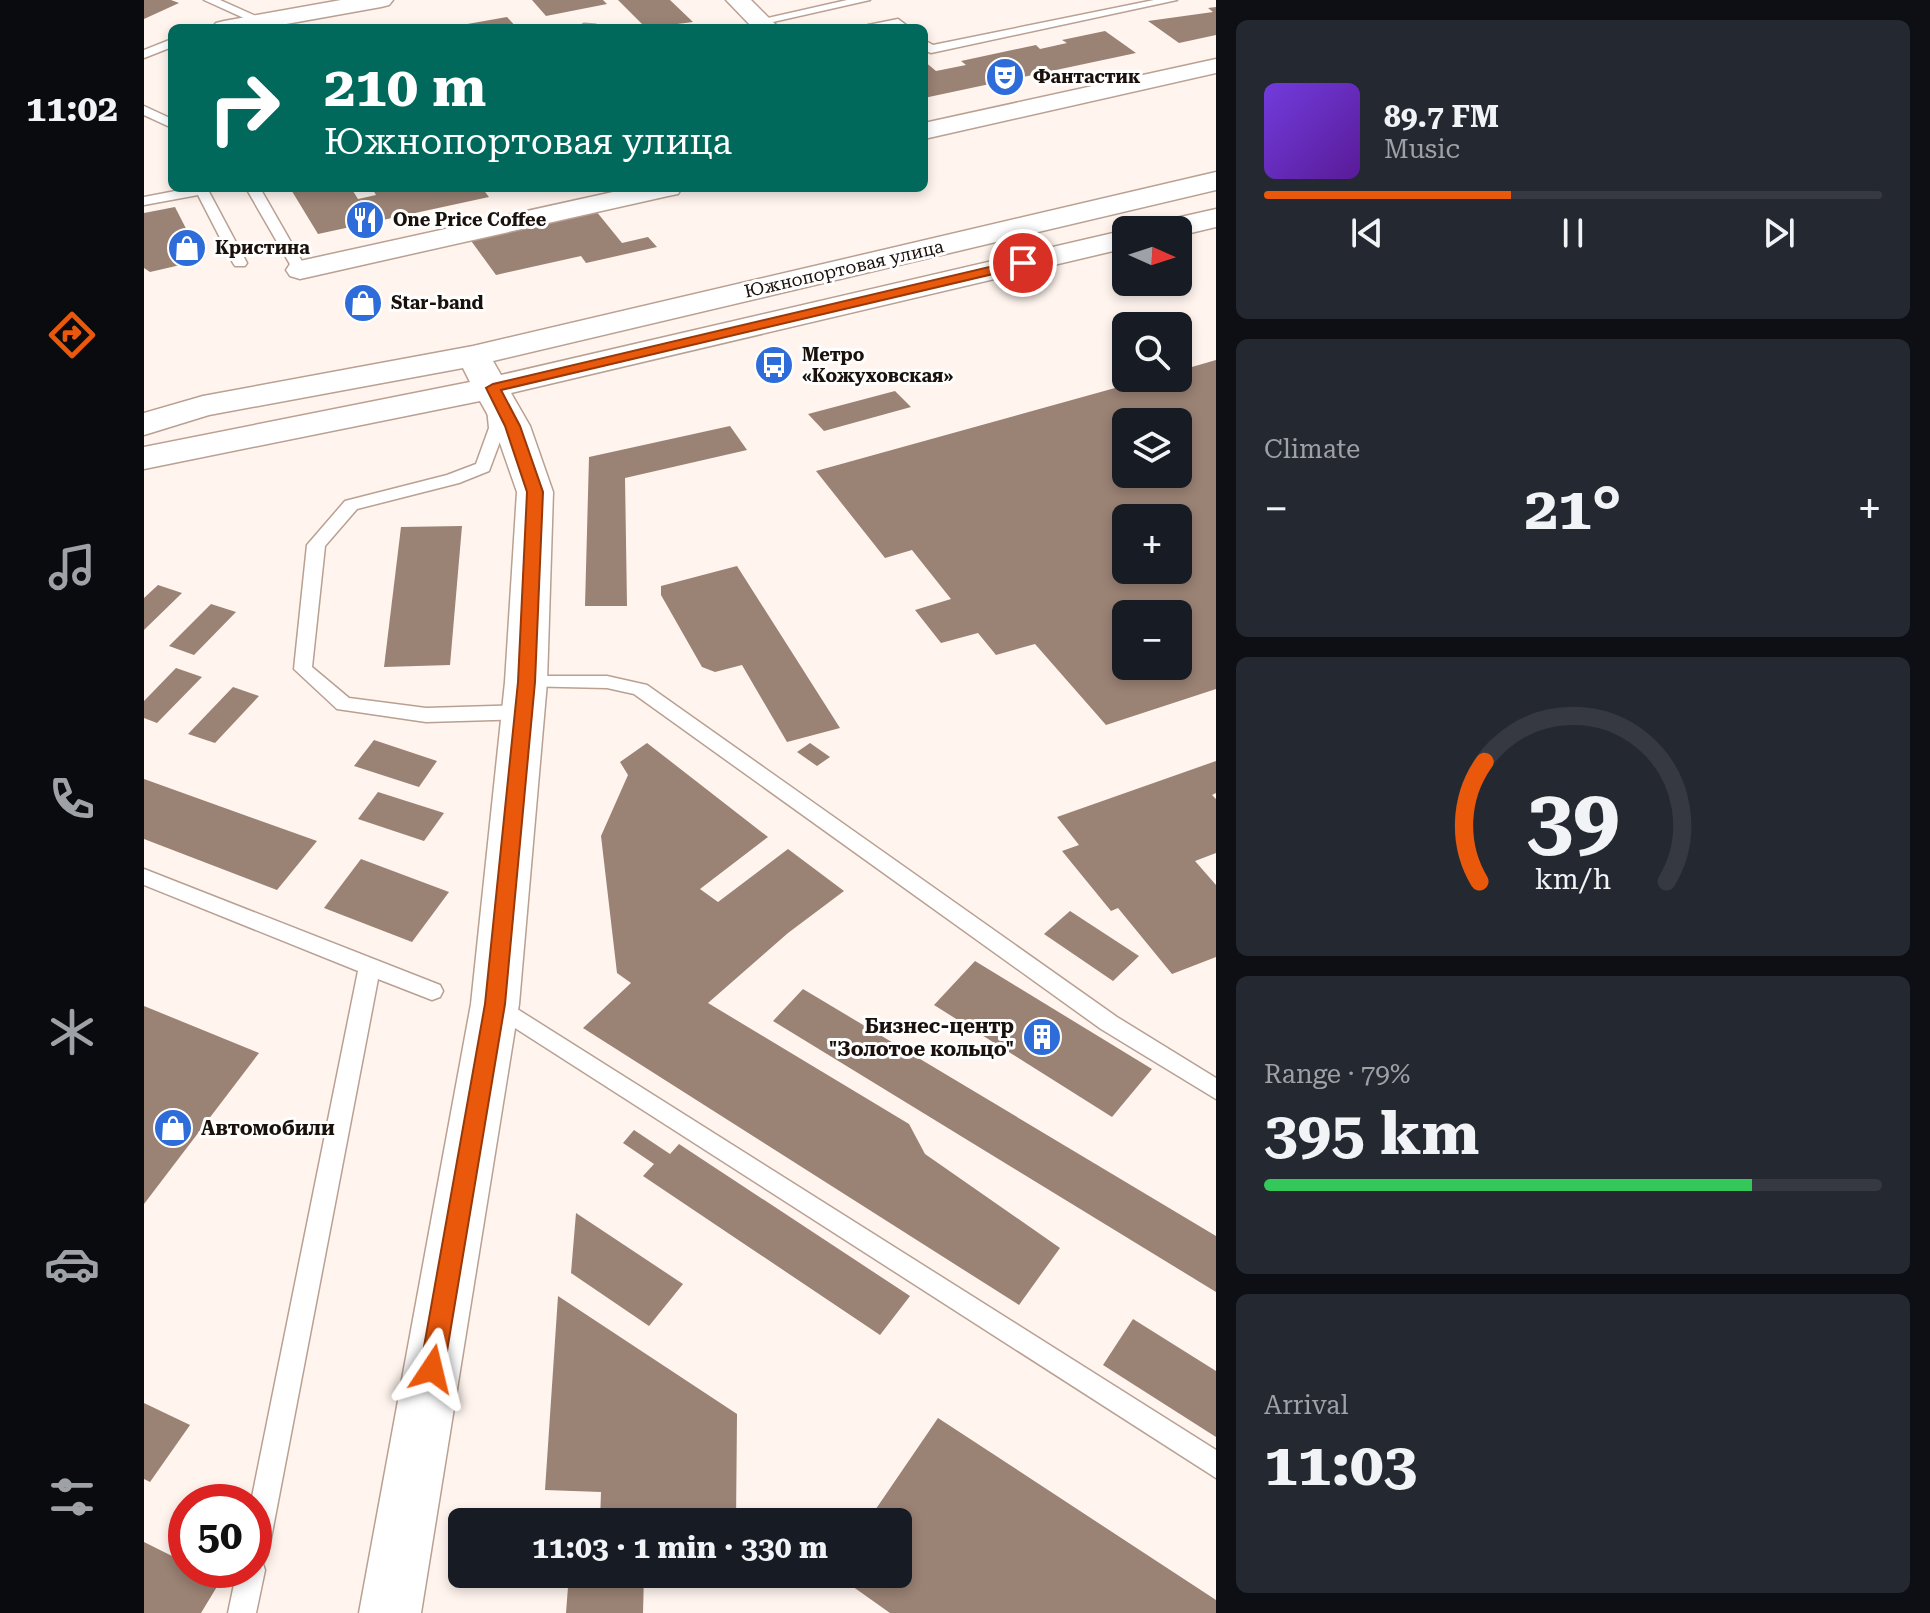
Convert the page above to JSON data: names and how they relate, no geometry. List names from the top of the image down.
{
  "streets": {
    "main road": ["Южнопортовая улица"]
  },
  "places": {
    "theatre": ["Фантастик"],
    "restaurant": ["One Price Coffee"],
    "shop": ["Кристина", "Star-band", "Автомобили"],
    "bus stop": ["Метро «Кожуховская»"],
    "building": ["Бизнес-центр \"Золотое кольцо\""]
  },
  "north": "right",
  "page": {
    "tabs": "11:02",
    "turn": ["210 m", "Южнопортовая улица"],
    "song": ["89.7 FM", "Music"],
    "map_buttons": ["+", "−"],
    "tile": [
      "Climate",
      ["Range · 79%", "395 km"],
      ["Arrival", "11:03"]
    ],
    "heat": ["−", "21°", "+"],
    "limit": "50",
    "trip": "11:03 · 1 min · 330 m",
    "gauge": ["39", "km/h"]
  }
}
